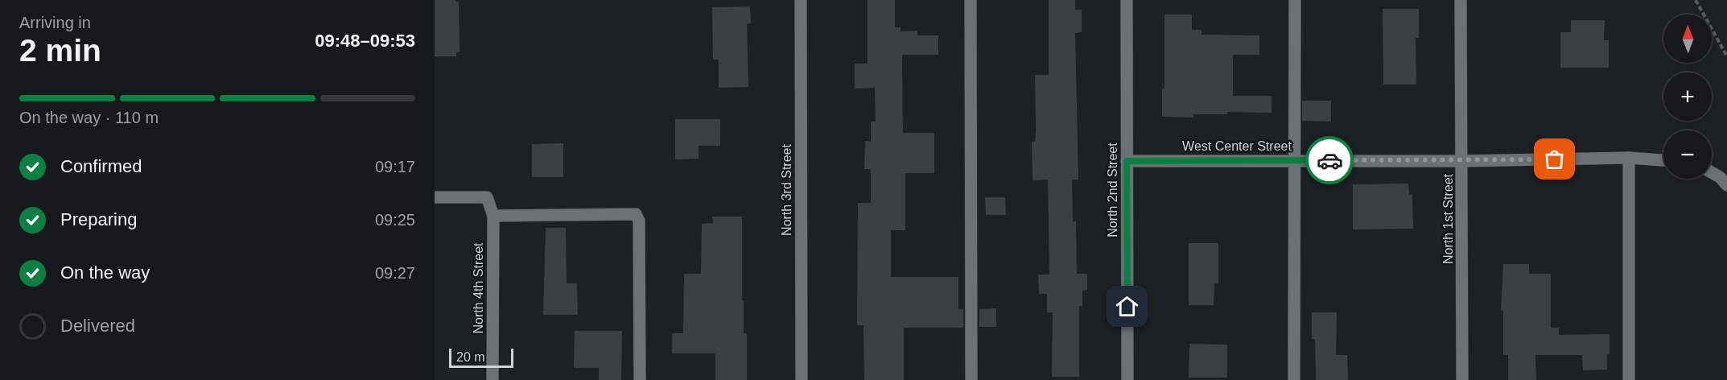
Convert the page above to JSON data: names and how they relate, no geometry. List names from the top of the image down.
{
  "streets": {
    "street": [
      "West Center Street",
      "North 3rd Street",
      "North 2nd Street",
      "North 1st Street",
      "North 4th Street"
    ]
  },
  "crossings": [
    ["West Center Street", "North 2nd Street"],
    ["West Center Street", "North 1st Street"]
  ],
  "scale_bar": "20 m",
  "north": "top",
  "page": {
    "heading": ["2 min", "Arriving in", "09:48–09:53"],
    "map_buttons": ["+", "−"],
    "bar": "On the way · 110 m",
    "list": [
      ["Confirmed", "09:17"],
      ["Preparing", "09:25"],
      ["On the way", "09:27"],
      "Delivered"
    ],
    "scale": "20 m"
  }
}
